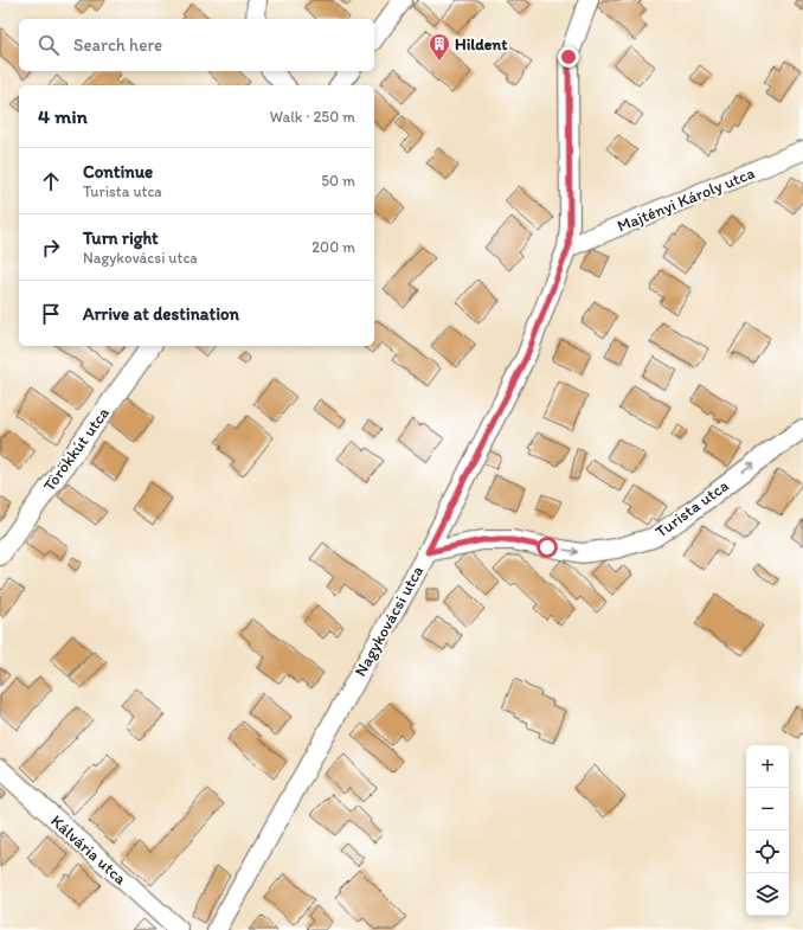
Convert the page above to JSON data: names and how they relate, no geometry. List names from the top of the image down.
{
  "streets": {
    "street": [
      "Majtényi Károly utca",
      "Törökkút utca",
      "Turista utca",
      "Nagykovácsi utca",
      "Kálvária utca"
    ]
  },
  "crossings": [
    ["Majtényi Károly utca", "Nagykovácsi utca"],
    ["Turista utca", "Nagykovácsi utca"]
  ],
  "one_way": ["Turista utca"],
  "places": {
    "building": ["Hildent"]
  },
  "page": {
    "search": "Search here",
    "heading": ["4 min", "Walk · 250 m"],
    "list": [
      ["Continue", "Turista utca", "50 m"],
      ["Turn right", "Nagykovácsi utca", "200 m"],
      "Arrive at destination"
    ],
    "map_buttons": ["+", "−"]
  }
}
